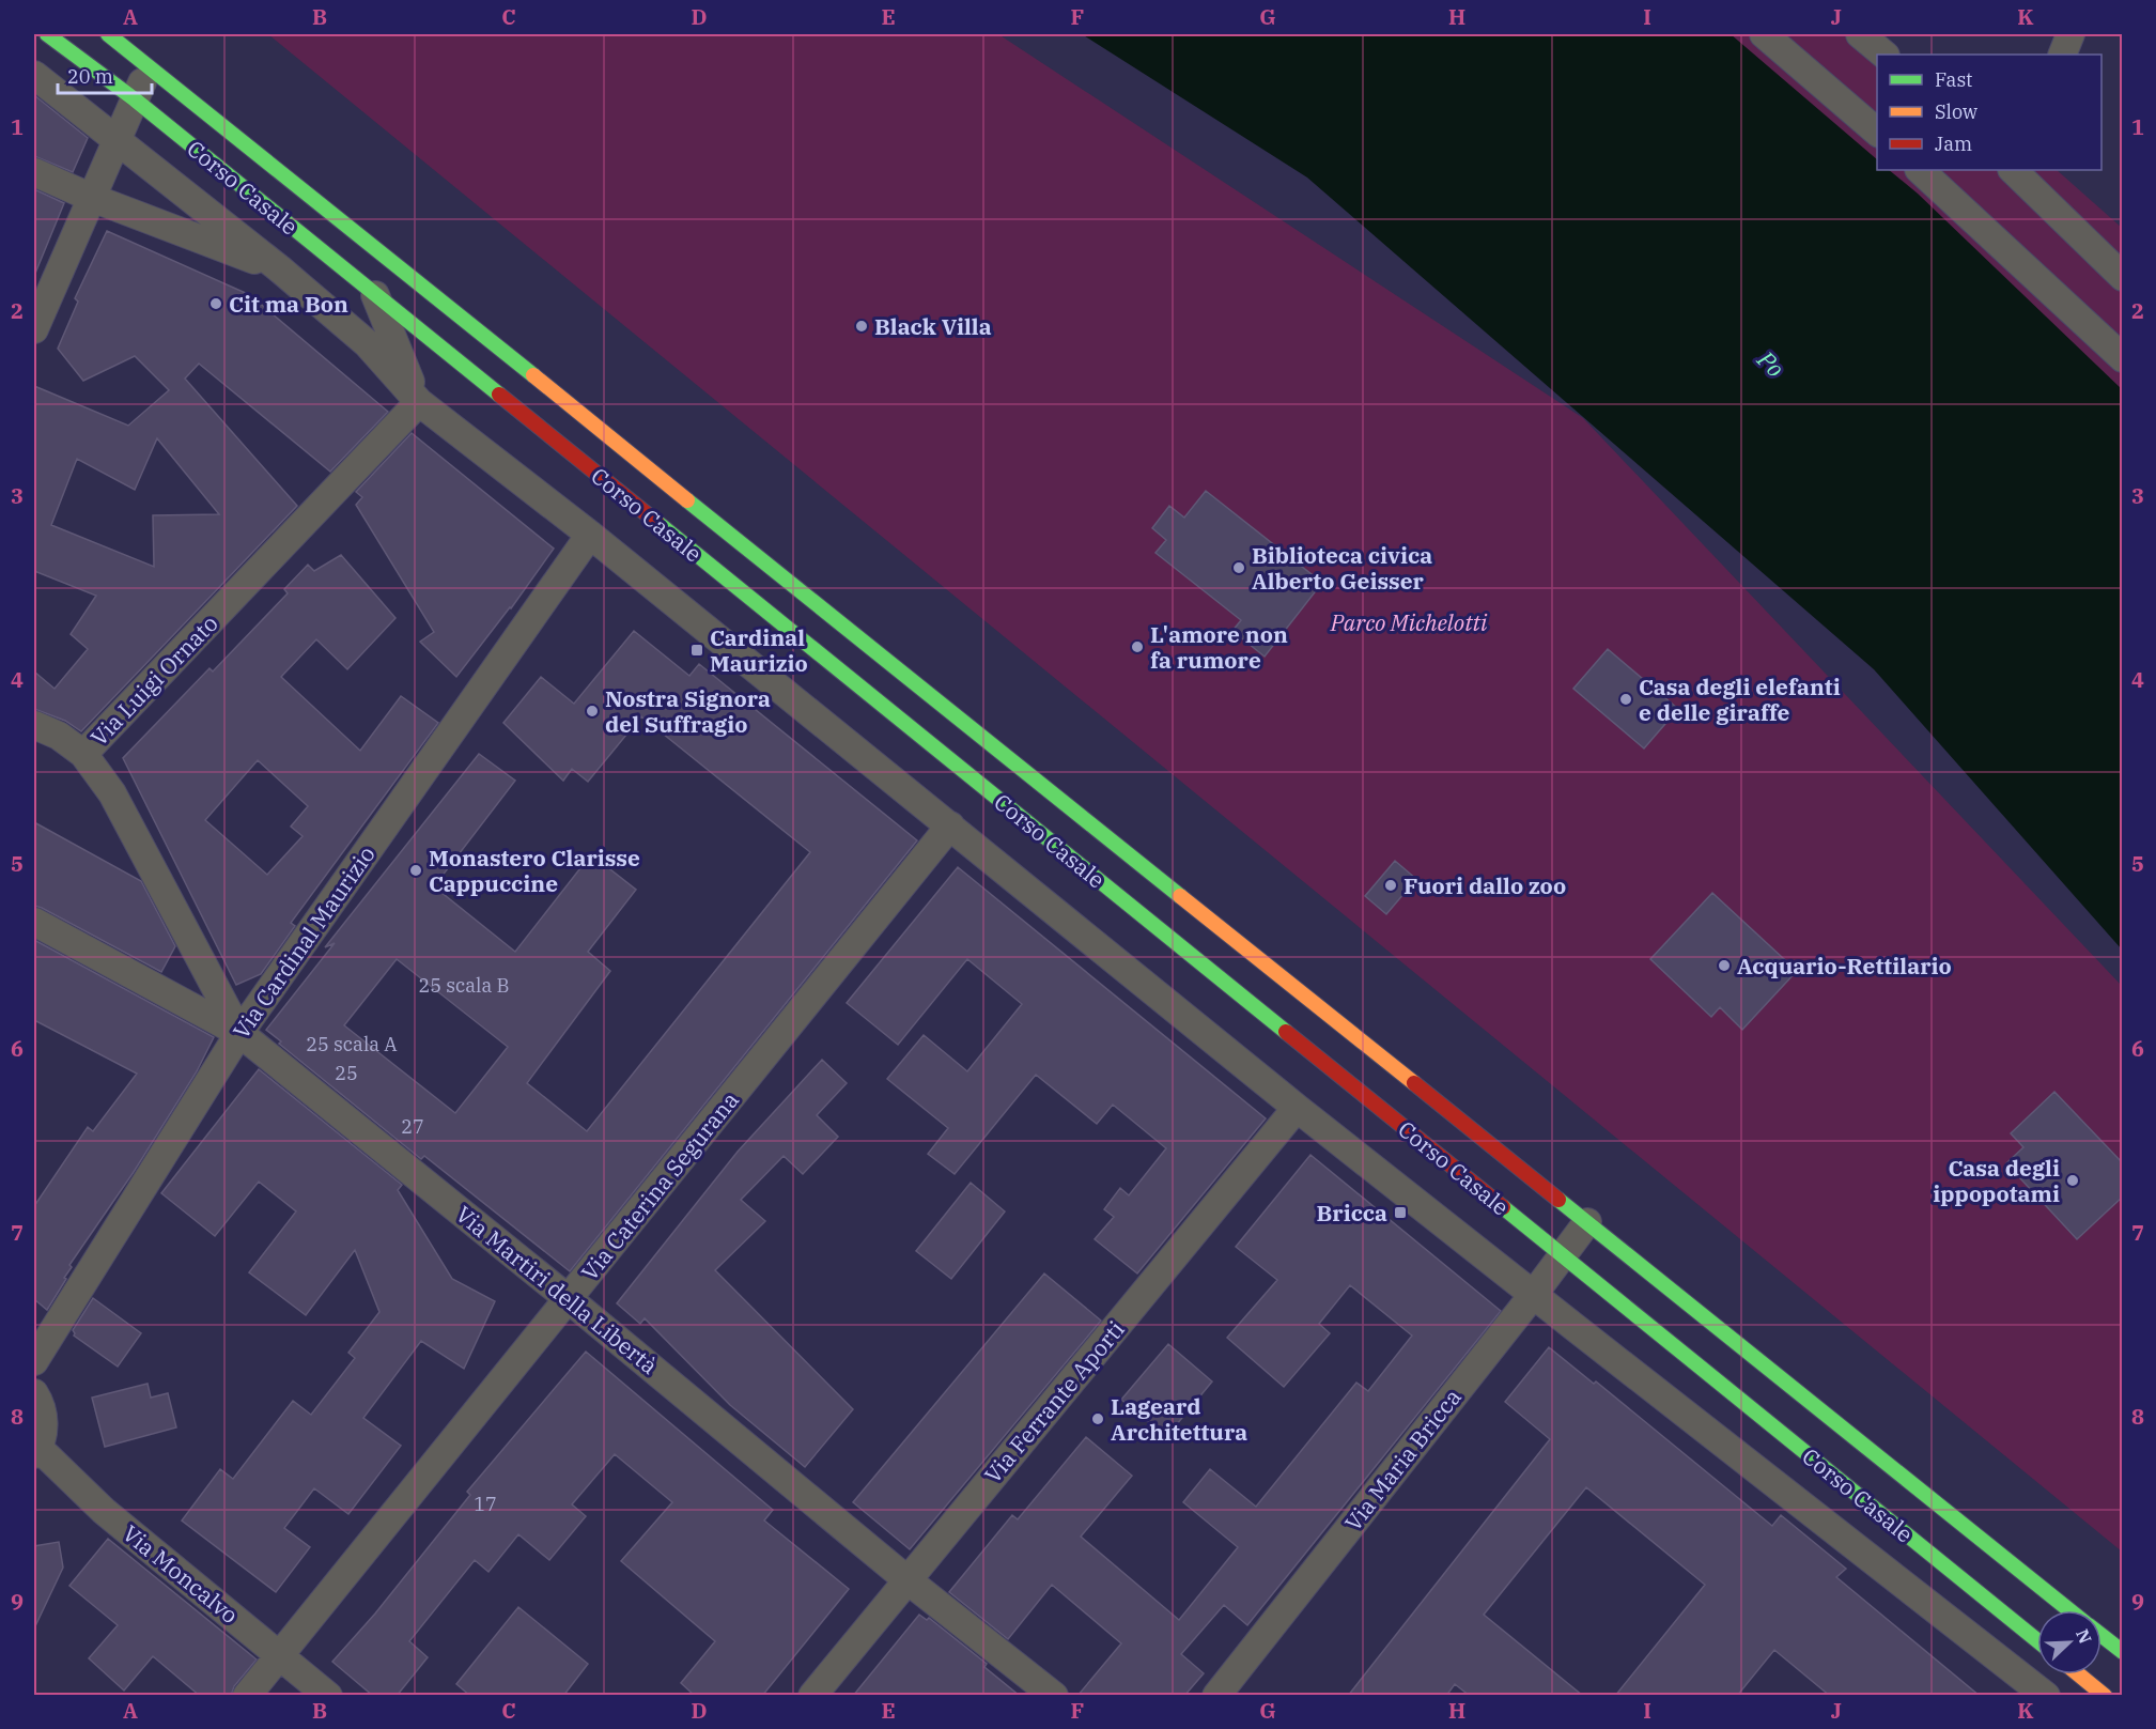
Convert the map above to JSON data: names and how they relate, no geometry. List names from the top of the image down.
{
  "streets": {
    "main road": ["Corso Casale"],
    "street": [
      "Via Luigi Ornato",
      "Via Cardinal Maurizio",
      "Via Caterina Segurana",
      "Via Martiri della Libertà",
      "Via Ferrante Aporti",
      "Via Maria Bricca",
      "Via Moncalvo"
    ]
  },
  "crossings": [
    ["Corso Casale", "Via Luigi Ornato"],
    ["Corso Casale", "Via Cardinal Maurizio"],
    ["Corso Casale", "Via Caterina Segurana"],
    ["Corso Casale", "Via Ferrante Aporti"],
    ["Corso Casale", "Via Maria Bricca"],
    ["Via Luigi Ornato", "Via Cardinal Maurizio"],
    ["Via Luigi Ornato", "Via Martiri della Libertà"],
    ["Via Cardinal Maurizio", "Via Martiri della Libertà"],
    ["Via Caterina Segurana", "Via Martiri della Libertà"],
    ["Via Caterina Segurana", "Via Moncalvo"],
    ["Via Martiri della Libertà", "Via Ferrante Aporti"]
  ],
  "water": ["Po"],
  "parks": ["Parco Michelotti"],
  "places": {
    "other": [
      "Cit ma Bon",
      "Black Villa",
      "Biblioteca civica Alberto Geisser",
      "L'amore non fa rumore",
      "Casa degli elefanti e delle giraffe",
      "Nostra Signora del Suffragio",
      "Monastero Clarisse Cappuccine",
      "Fuori dallo zoo",
      "Acquario-Rettilario",
      "Casa degli ippopotami",
      "Lageard Architettura"
    ],
    "transit": ["Cardinal Maurizio", "Bricca"]
  },
  "house_numbers": [
    "25 scala B",
    "25 scala A",
    "25",
    "27",
    "17"
  ],
  "legend": ["Fast", "Slow", "Jam"],
  "scale_bar": "20 m",
  "north": "top right",
  "grid": {
    "columns": [
      "A",
      "B",
      "C",
      "D",
      "E",
      "F",
      "G",
      "H",
      "I",
      "J",
      "K"
    ],
    "rows": [
      "1",
      "2",
      "3",
      "4",
      "5",
      "6",
      "7",
      "8",
      "9"
    ]
  }
}
